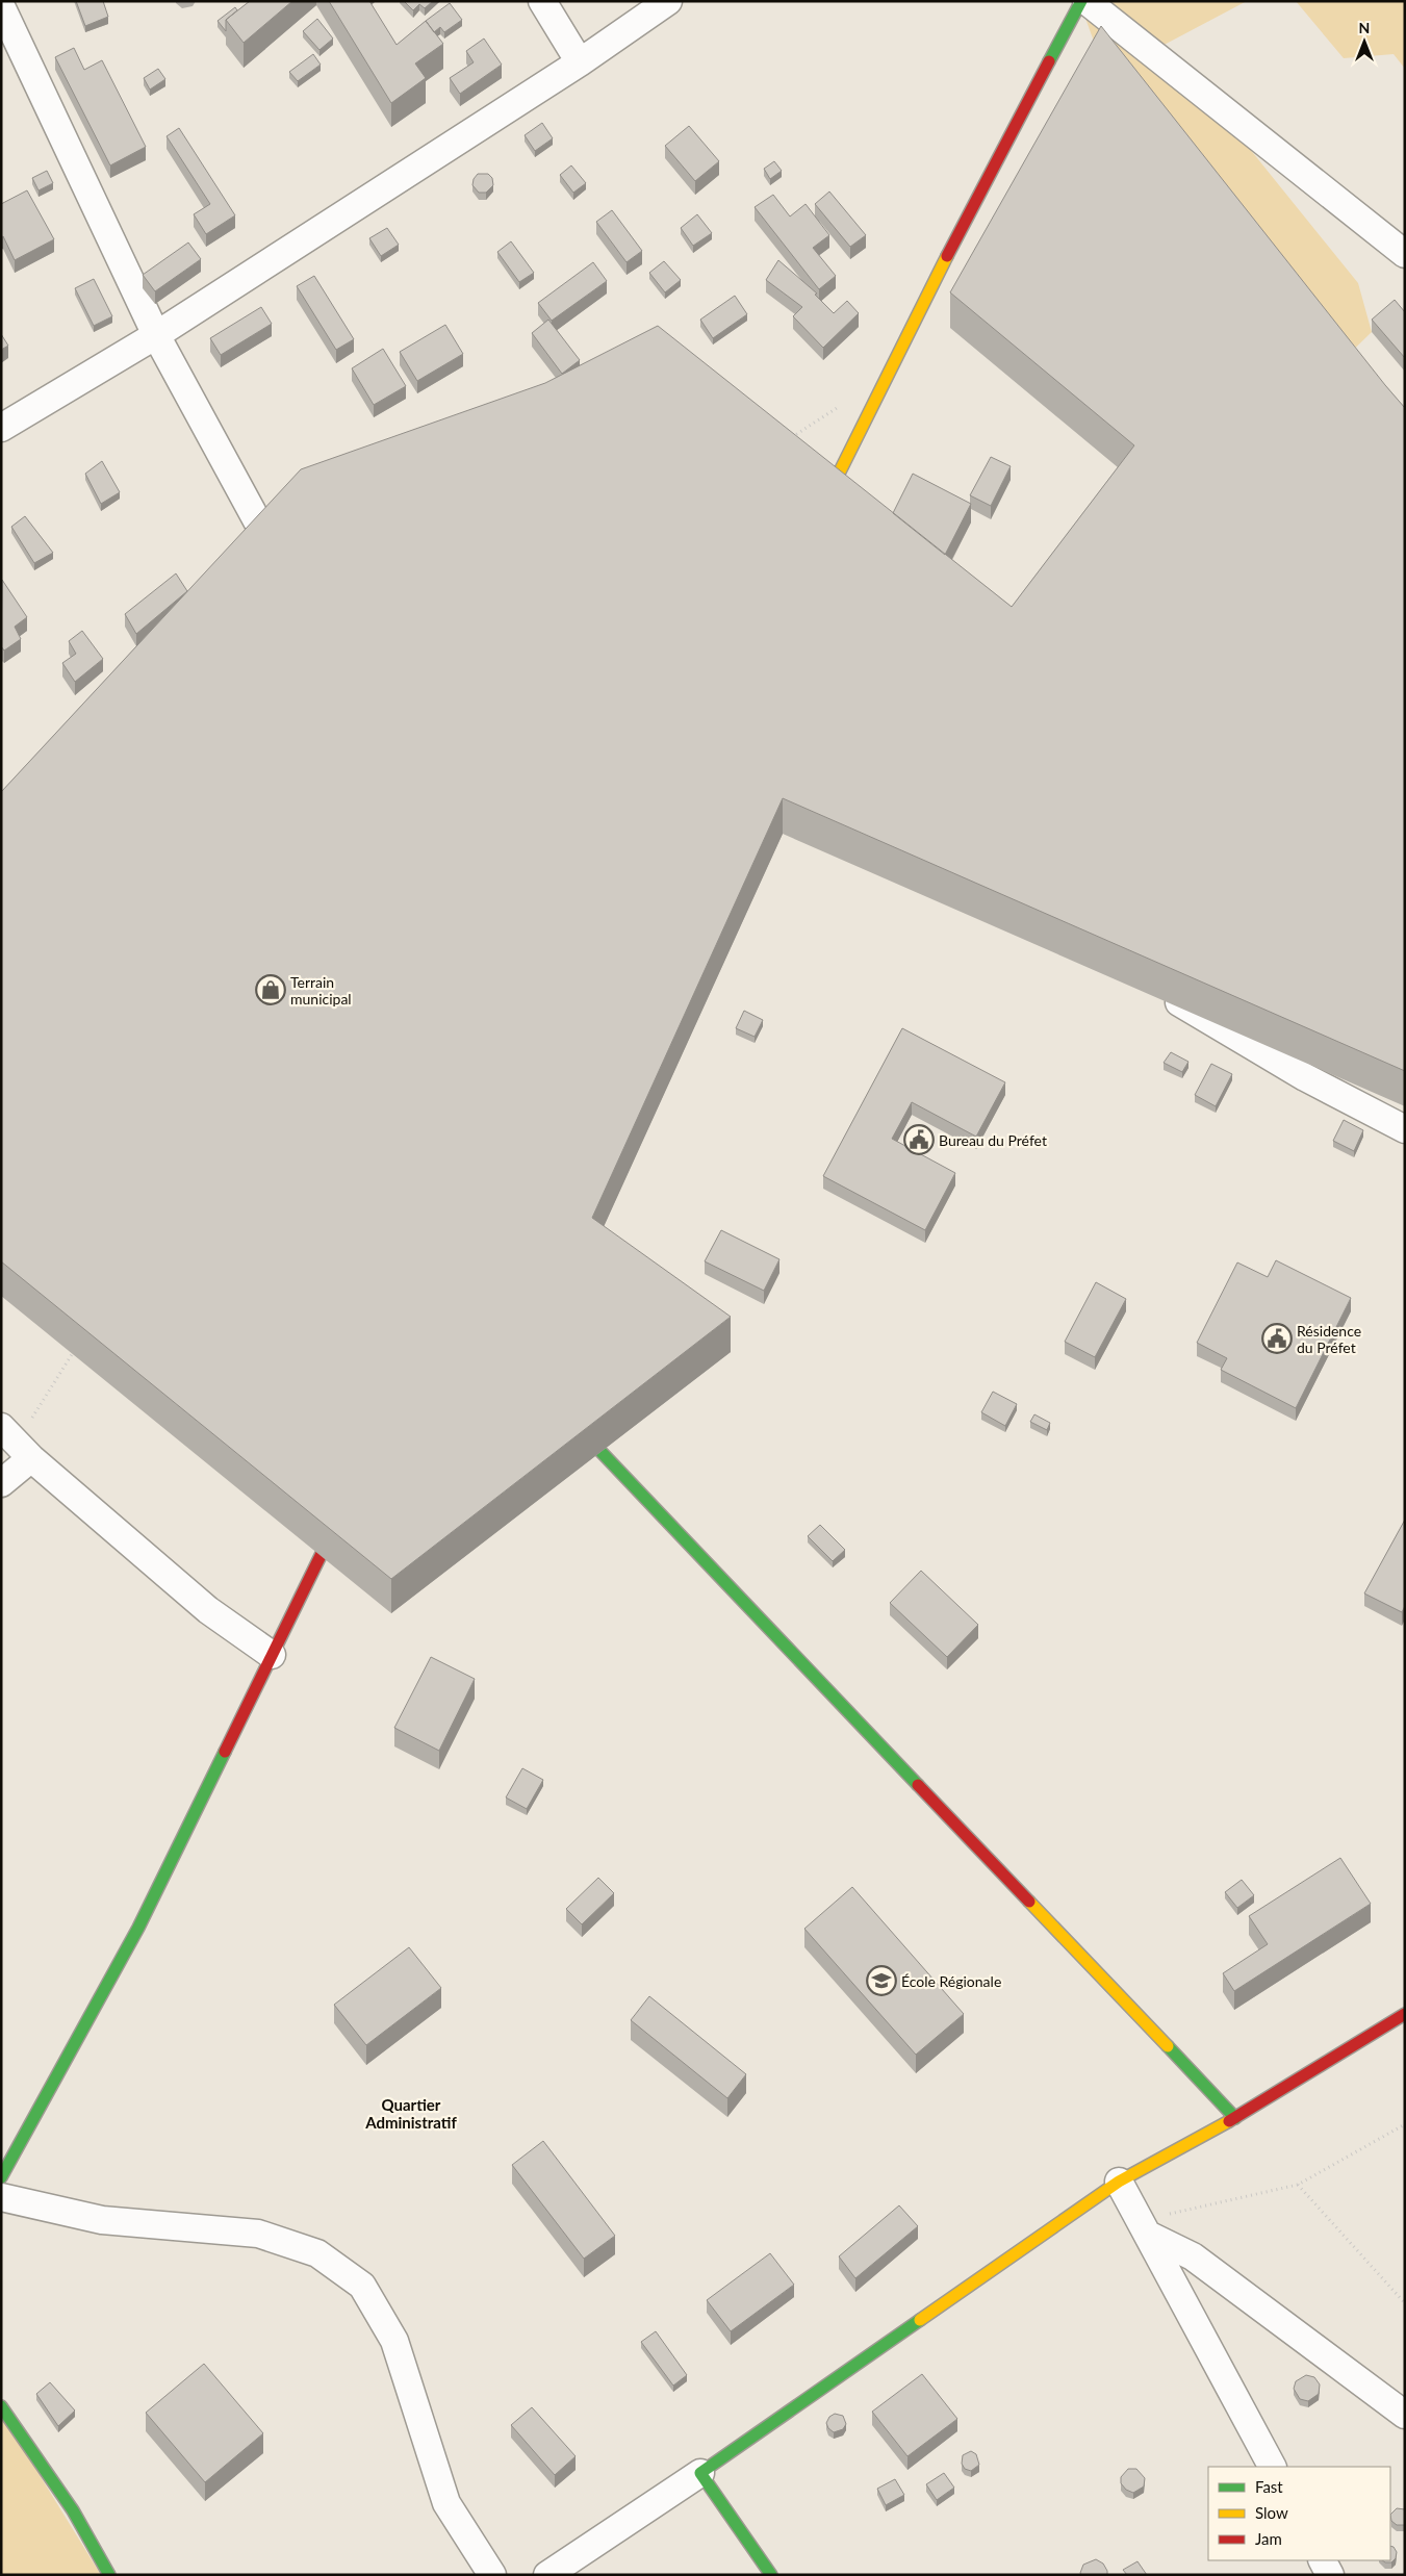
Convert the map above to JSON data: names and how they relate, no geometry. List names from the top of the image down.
{
  "districts": ["Quartier Administratif"],
  "places": {
    "shop": ["Terrain municipal"],
    "public building": ["Bureau du Préfet", "Résidence du Préfet"],
    "school or university": ["École Régionale"]
  },
  "legend": ["Fast", "Slow", "Jam"],
  "north": "top"
}
